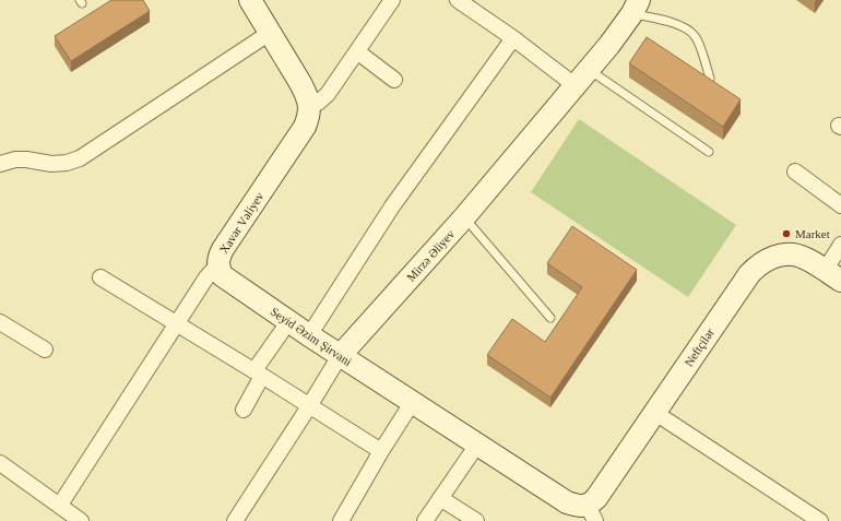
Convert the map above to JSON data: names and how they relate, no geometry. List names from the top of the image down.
{
  "streets": {
    "street": [
      "Xavər Vəliyev",
      "Mirzə Əliyev",
      "Seyid Əzim Şirvani",
      "Neftçilər"
    ]
  },
  "crossings": [
    ["Xavər Vəliyev", "Seyid Əzim Şirvani"],
    ["Mirzə Əliyev", "Seyid Əzim Şirvani"],
    ["Seyid Əzim Şirvani", "Neftçilər"]
  ],
  "places": ["Market"]
}
